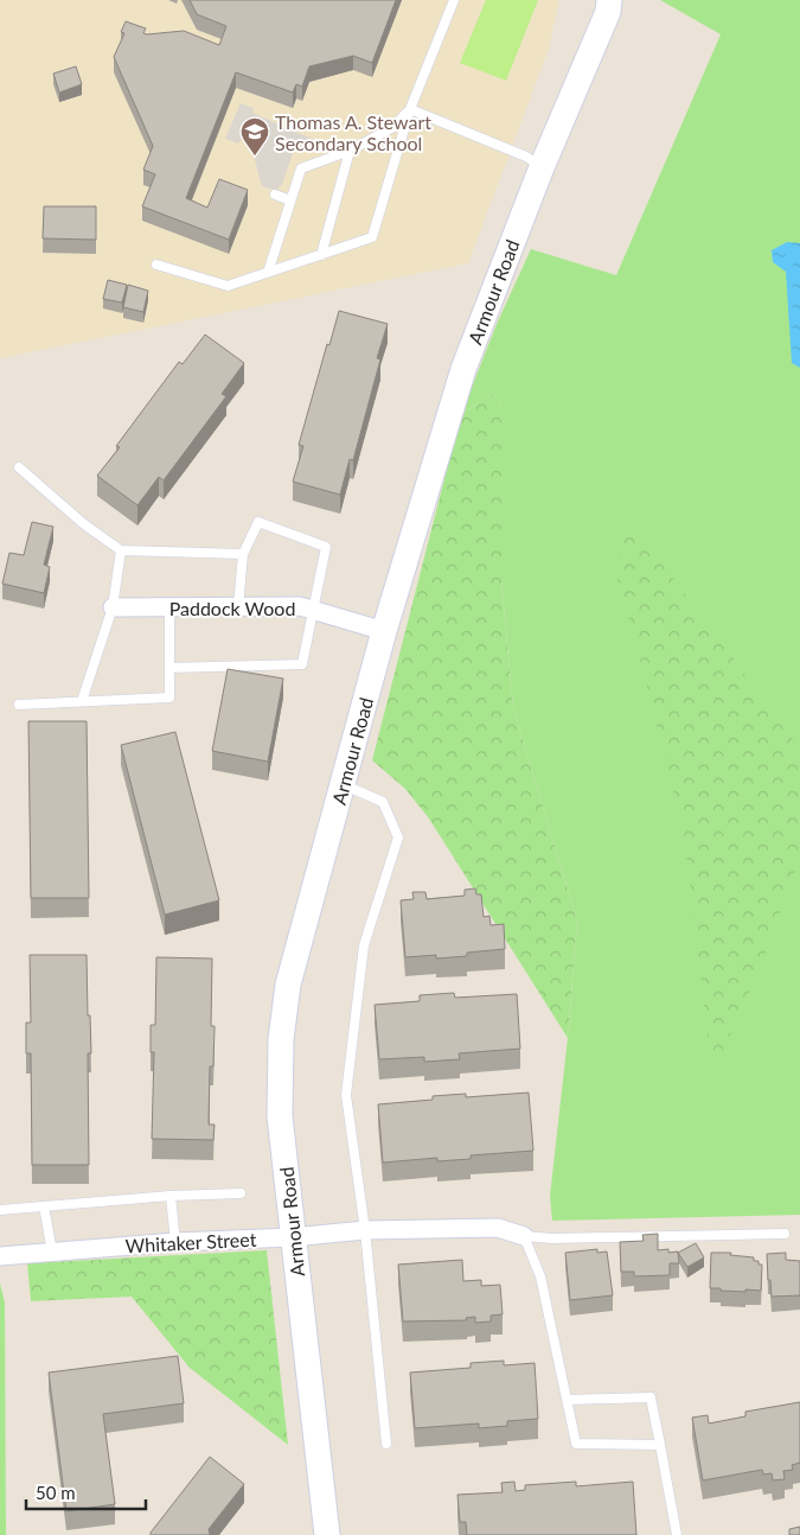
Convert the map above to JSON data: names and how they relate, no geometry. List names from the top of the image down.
{
  "streets": {
    "main road": ["Armour Road"],
    "street": ["Paddock Wood", "Whitaker Street"]
  },
  "crossings": [
    ["Armour Road", "Paddock Wood"],
    ["Armour Road", "Whitaker Street"]
  ],
  "places": {
    "school or university": ["Thomas A. Stewart Secondary School"]
  },
  "scale_bar": "50 m"
}
